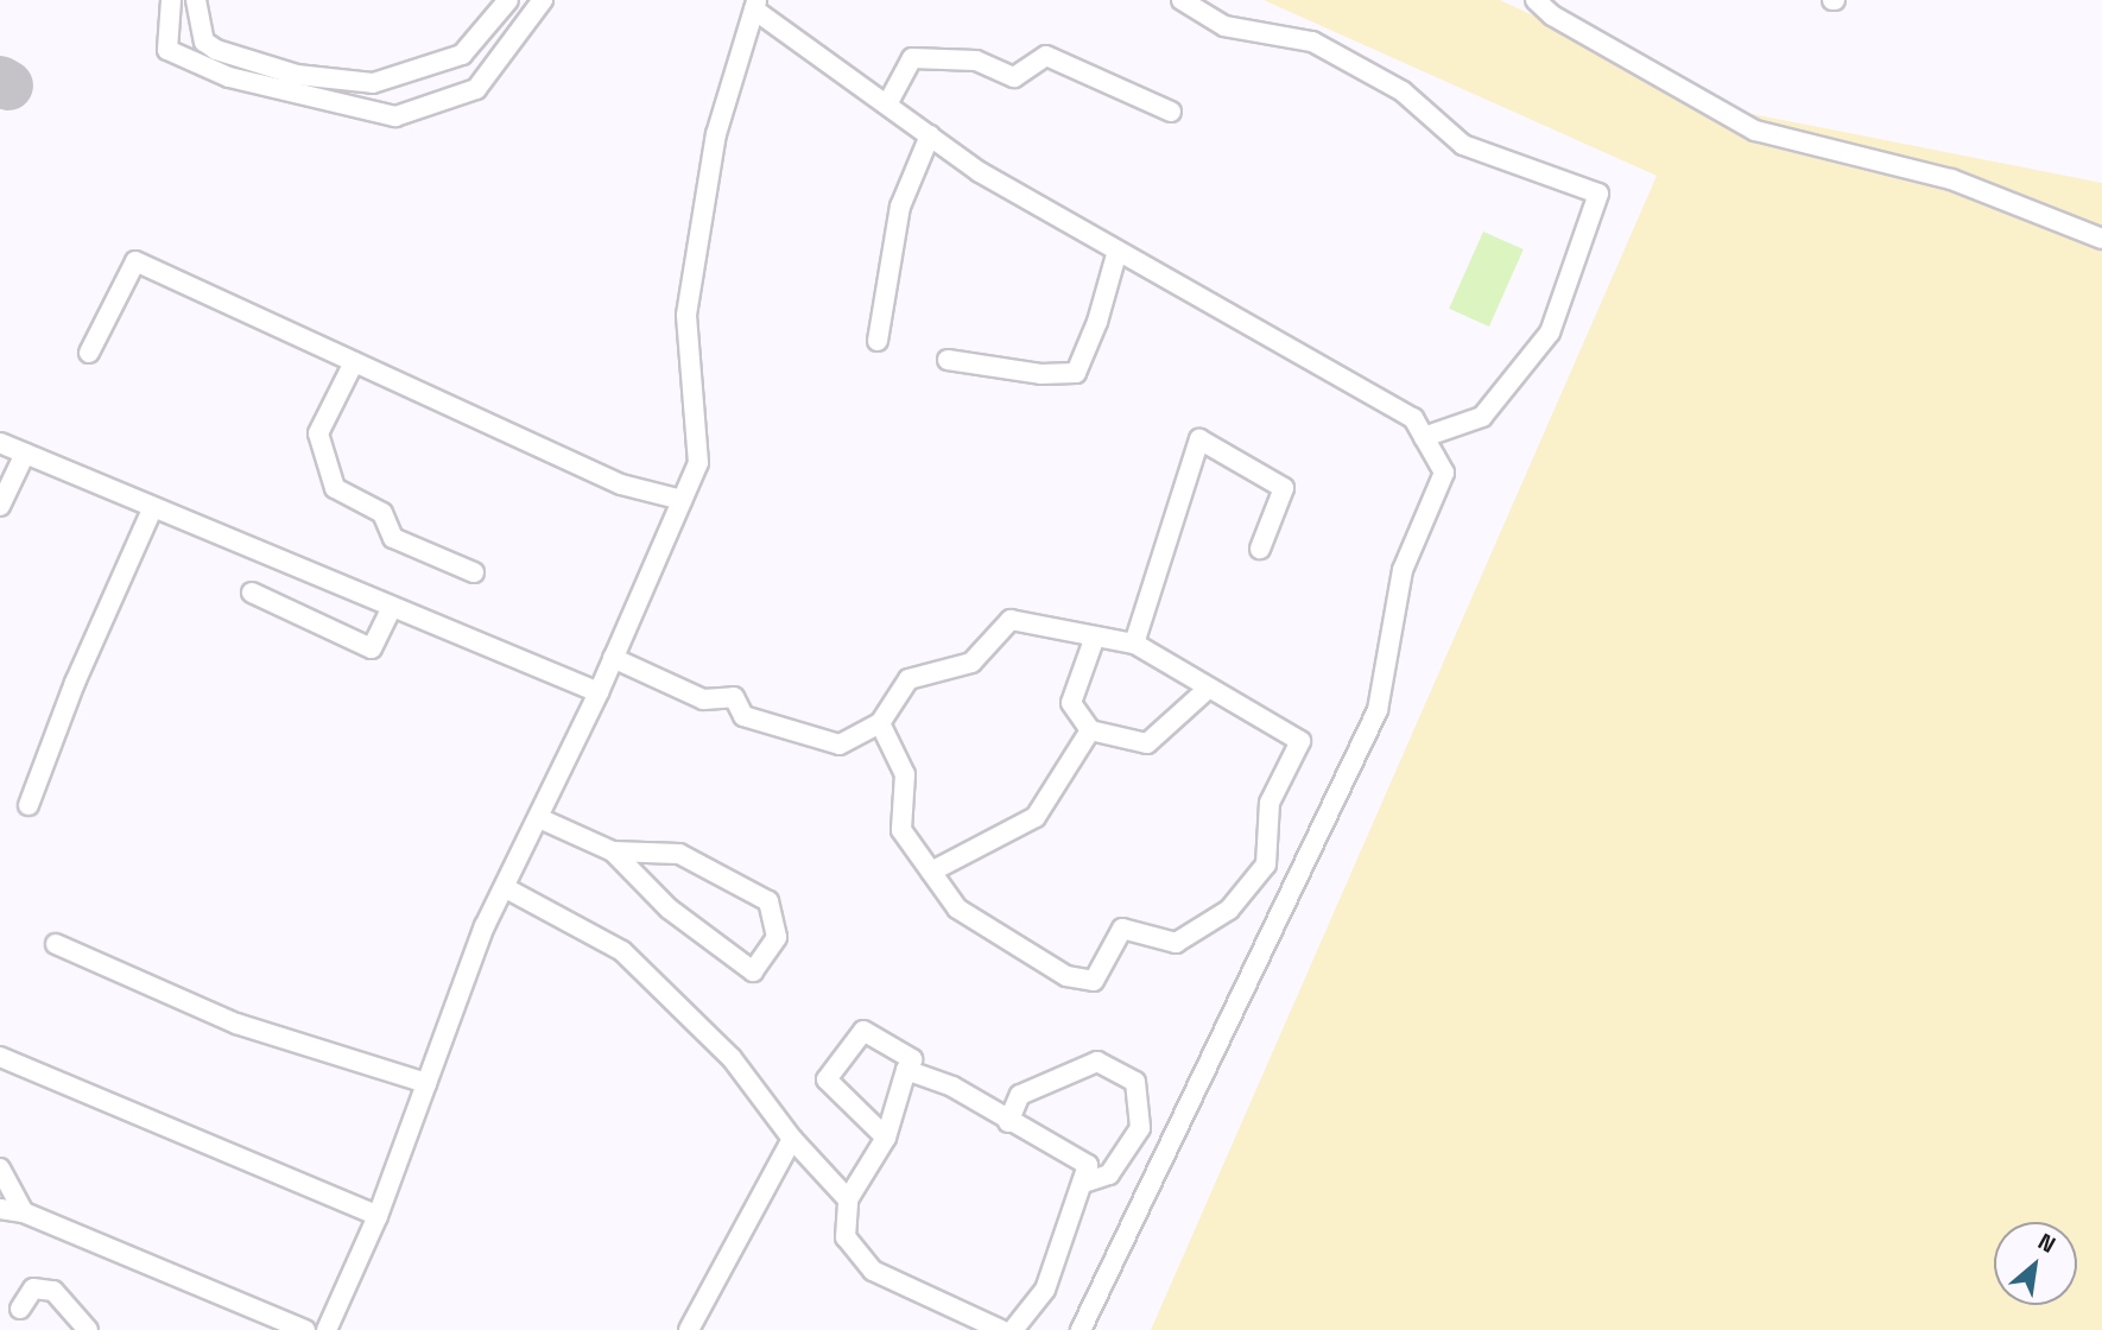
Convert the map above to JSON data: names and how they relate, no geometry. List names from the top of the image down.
{
  "north": "top right"
}
